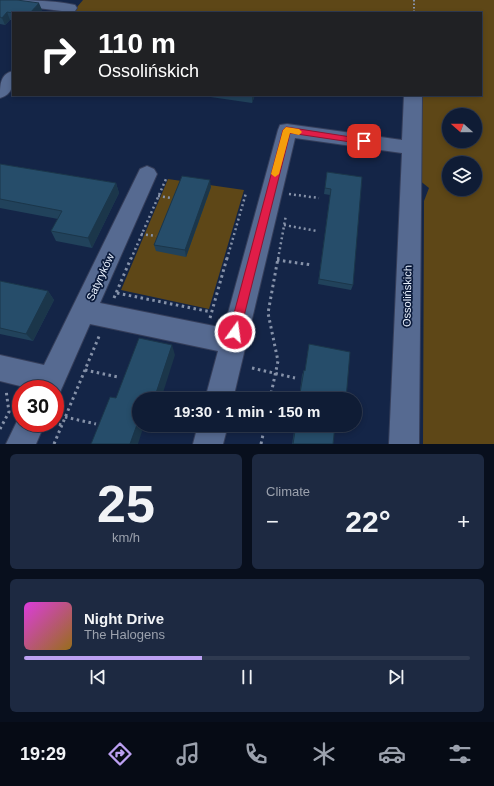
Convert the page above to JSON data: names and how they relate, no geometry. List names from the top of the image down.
{
  "streets": {
    "street": ["Satyryków", "Ossolińskich"]
  },
  "north": "left",
  "page": {
    "turn": ["110 m", "Ossolińskich"],
    "limit": "30",
    "trip": "19:30 · 1 min · 150 m",
    "tile": [
      ["25", "km/h"],
      "Climate"
    ],
    "heat": ["−", "22°", "+"],
    "song": ["Night Drive", "The Halogens"],
    "tabs": "19:29"
  }
}
